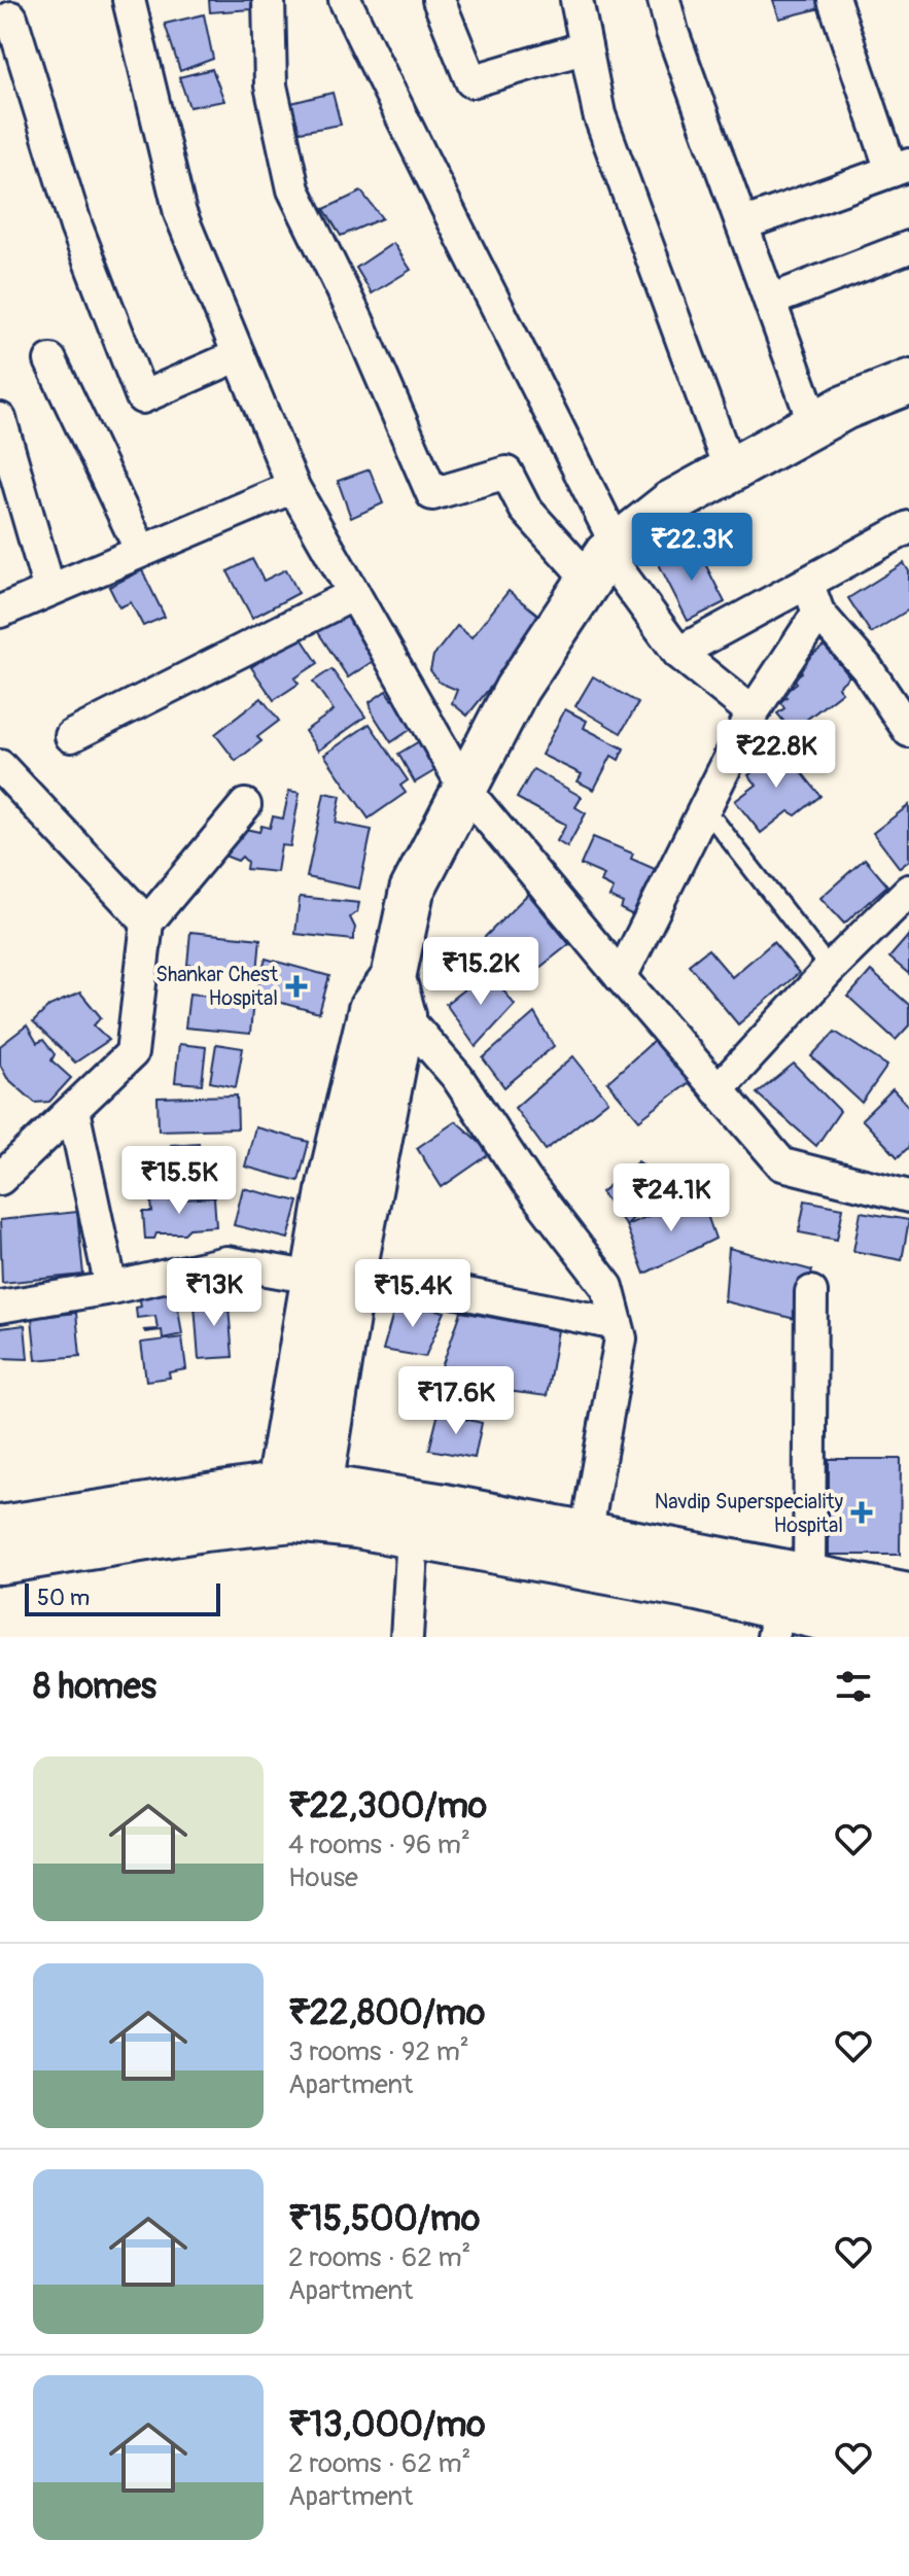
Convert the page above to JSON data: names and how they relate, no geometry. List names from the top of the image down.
{
  "places": {
    "health": ["Shankar Chest Hospital", "Navdip Superspeciality Hospital"]
  },
  "scale_bar": "50 m",
  "page": {
    "price": [
      "₹22.3K",
      "₹22.8K",
      "₹15.2K",
      "₹15.5K",
      "₹24.1K",
      "₹13K",
      "₹15.4K",
      "₹17.6K"
    ],
    "scale": "50 m",
    "heading": "8 homes",
    "list": [
      {
        "name": "₹22,300/mo",
        "note": "4 rooms · 96 m² · House"
      },
      {
        "name": "₹22,800/mo",
        "note": "3 rooms · 92 m² · Apartment"
      },
      {
        "name": "₹15,500/mo",
        "note": "2 rooms · 62 m² · Apartment"
      },
      {
        "name": "₹13,000/mo",
        "note": "2 rooms · 62 m² · Apartment"
      }
    ]
  }
}
